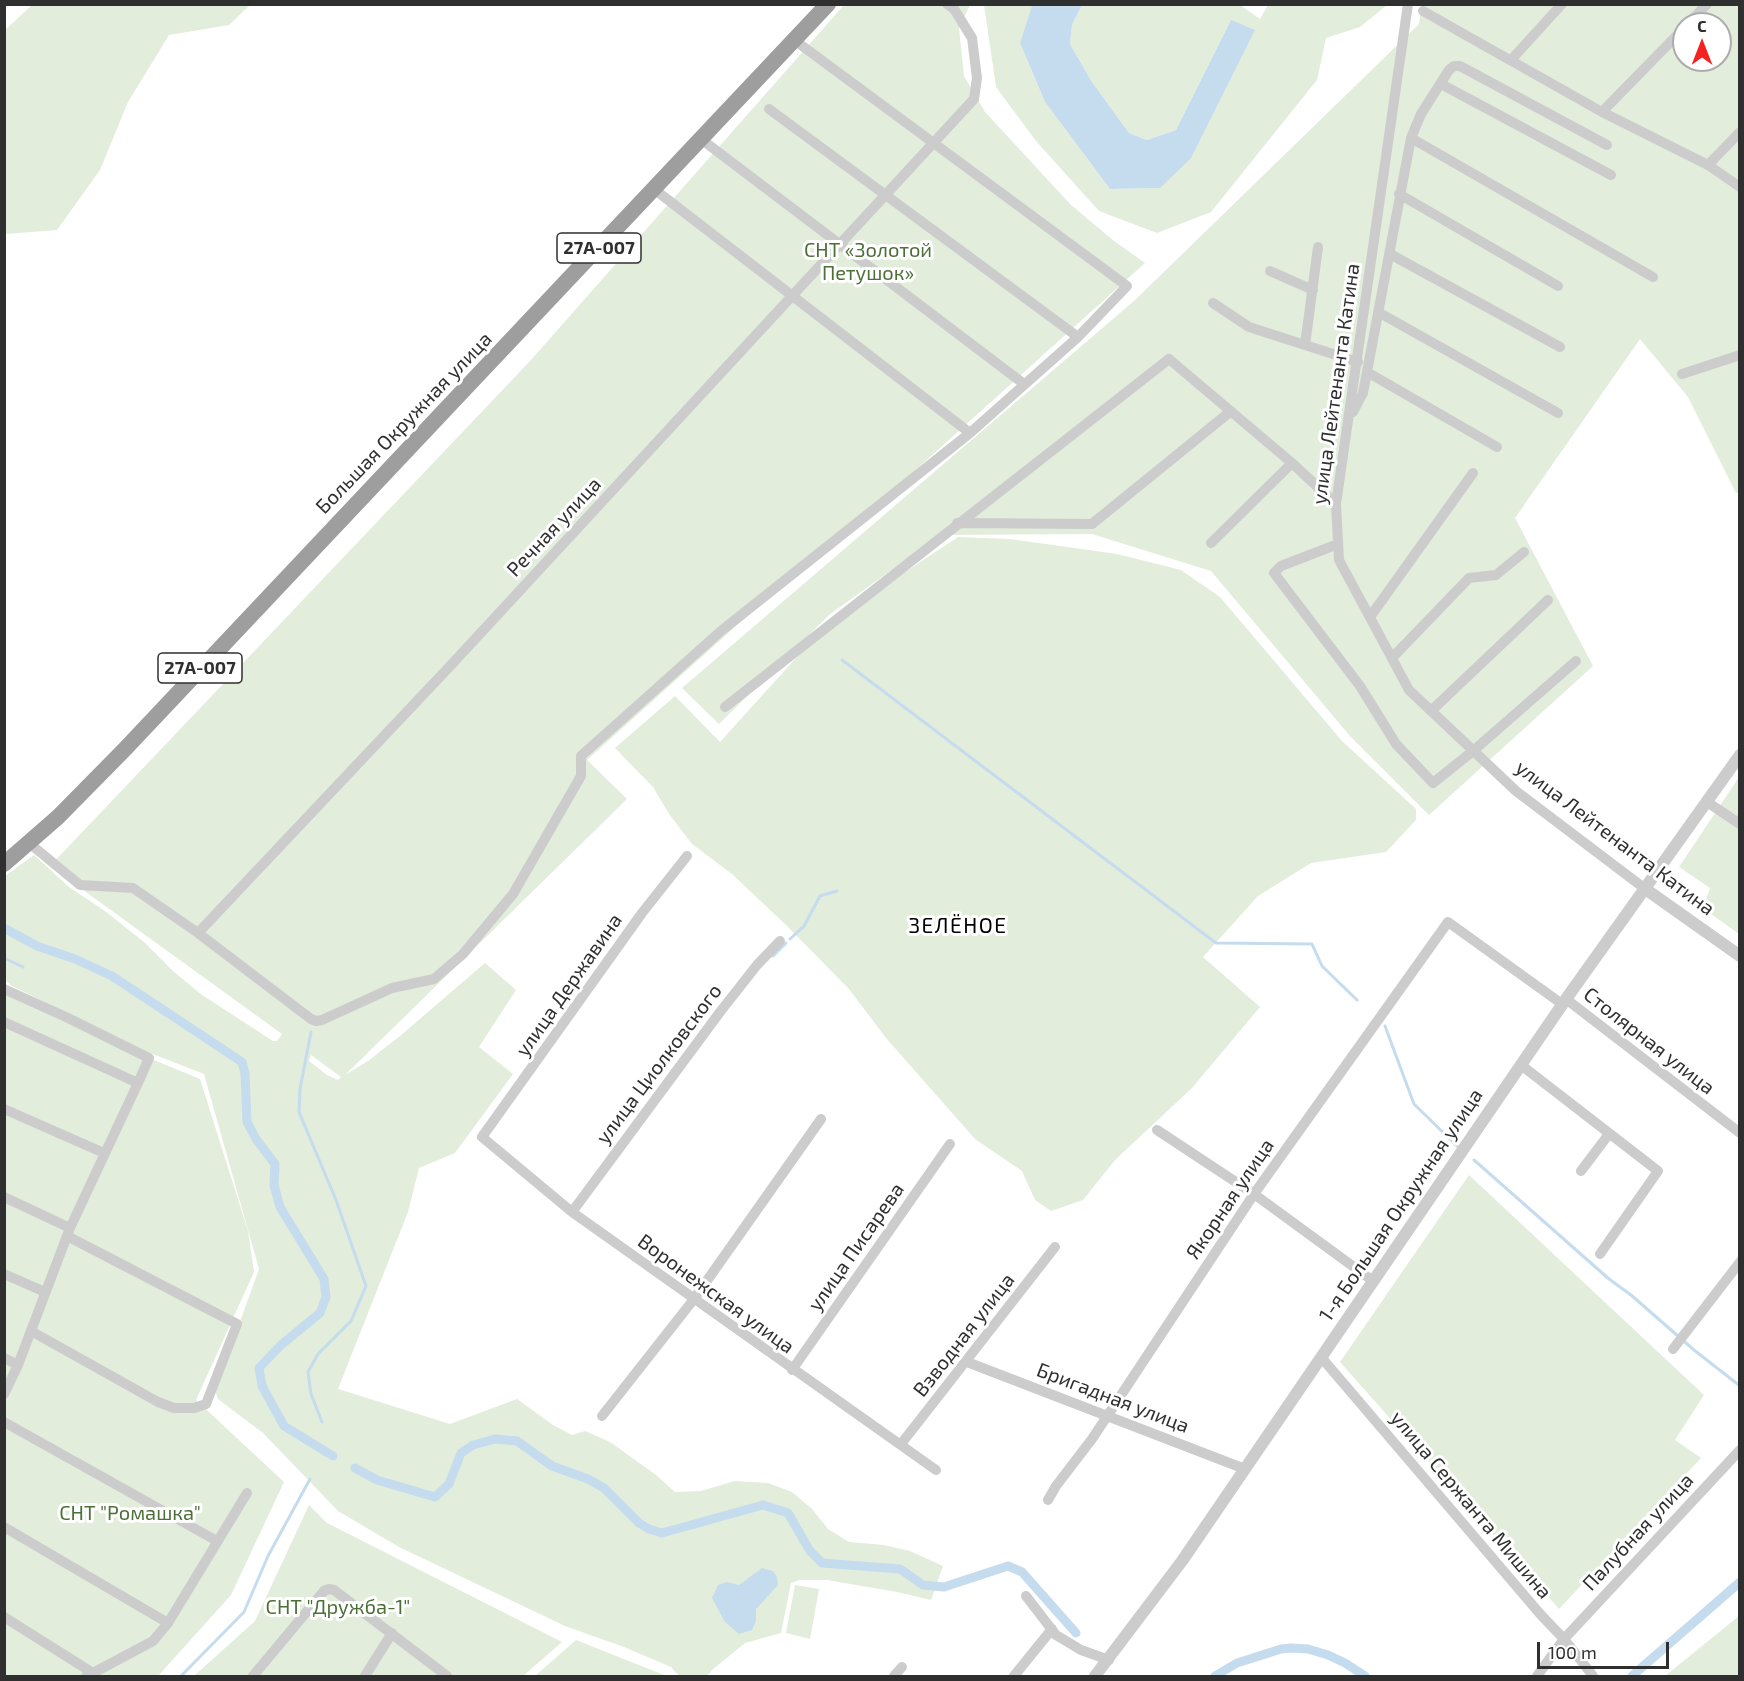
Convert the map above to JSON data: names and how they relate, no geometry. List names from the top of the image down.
{
  "streets": {
    "highway": ["27А-007", "Большая Окружная улица"],
    "street": [
      "улица Лейтенанта Катина",
      "Речная улица",
      "улица Державина",
      "Столярная улица",
      "улица Циолковского",
      "Якорная улица",
      "1-я Большая Окружная улица",
      "улица Писарева",
      "Воронежская улица",
      "Взводная улица",
      "Бригадная улица",
      "улица Сержанта Мишина",
      "Палубная улица"
    ]
  },
  "crossings": [
    ["улица Лейтенанта Катина", "1-я Большая Окружная улица"],
    ["улица Державина", "Воронежская улица"],
    ["Столярная улица", "Якорная улица"],
    ["Столярная улица", "1-я Большая Окружная улица"],
    ["улица Циолковского", "Воронежская улица"],
    ["Якорная улица", "Бригадная улица"],
    ["1-я Большая Окружная улица", "Бригадная улица"],
    ["1-я Большая Окружная улица", "улица Сержанта Мишина"],
    ["улица Писарева", "Воронежская улица"],
    ["Воронежская улица", "Взводная улица"],
    ["Взводная улица", "Бригадная улица"],
    ["улица Сержанта Мишина", "Палубная улица"]
  ],
  "districts": ["ЗЕЛЁНОЕ"],
  "parks": ["СНТ «Золотой Петушок»", "СНТ \"Ромашка\"", "СНТ \"Дружба-1\""],
  "scale_bar": "100 m",
  "north": "top"
}
